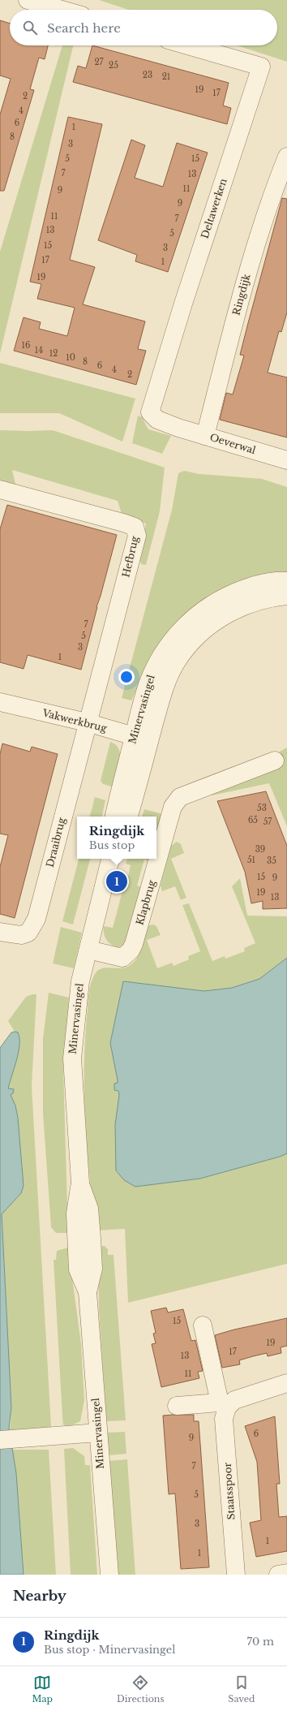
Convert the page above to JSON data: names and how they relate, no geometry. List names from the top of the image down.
{
  "streets": {
    "street": [
      "Deltawerken",
      "Ringdijk",
      "Oeverwal",
      "Hefbrug",
      "Minervasingel",
      "Vakwerkbrug",
      "Draaibrug",
      "Klapbrug",
      "Staatsspoor"
    ]
  },
  "crossings": [
    ["Deltawerken", "Oeverwal"],
    ["Ringdijk", "Oeverwal"],
    ["Hefbrug", "Vakwerkbrug"],
    ["Hefbrug", "Draaibrug"],
    ["Minervasingel", "Vakwerkbrug"],
    ["Minervasingel", "Klapbrug"],
    ["Vakwerkbrug", "Draaibrug"]
  ],
  "house_numbers": [
    "27",
    "25",
    "23",
    "21",
    "19",
    "17",
    "2",
    "4",
    "6",
    "1",
    "8",
    "3",
    "5",
    "15",
    "7",
    "13",
    "11",
    "9",
    "9",
    "11",
    "7",
    "13",
    "5",
    "15",
    "3",
    "17",
    "1",
    "19",
    "16",
    "14",
    "12",
    "10",
    "8",
    "6",
    "4",
    "2",
    "7",
    "5",
    "3",
    "1",
    "53",
    "65",
    "57",
    "39",
    "51",
    "35",
    "15",
    "9",
    "19",
    "13",
    "15",
    "19",
    "17",
    "13",
    "11",
    "6",
    "9",
    "7",
    "5",
    "3",
    "1",
    "1"
  ],
  "page": {
    "search": "Search here",
    "popup": ["Ringdijk", "Bus stop"],
    "pins": "1",
    "heading": "Nearby",
    "list": [
      {
        "mark": "1",
        "name": "Ringdijk",
        "note": "Bus stop · Minervasingel",
        "value": "70 m"
      }
    ],
    "nav": ["Map", "Directions", "Saved"]
  }
}
